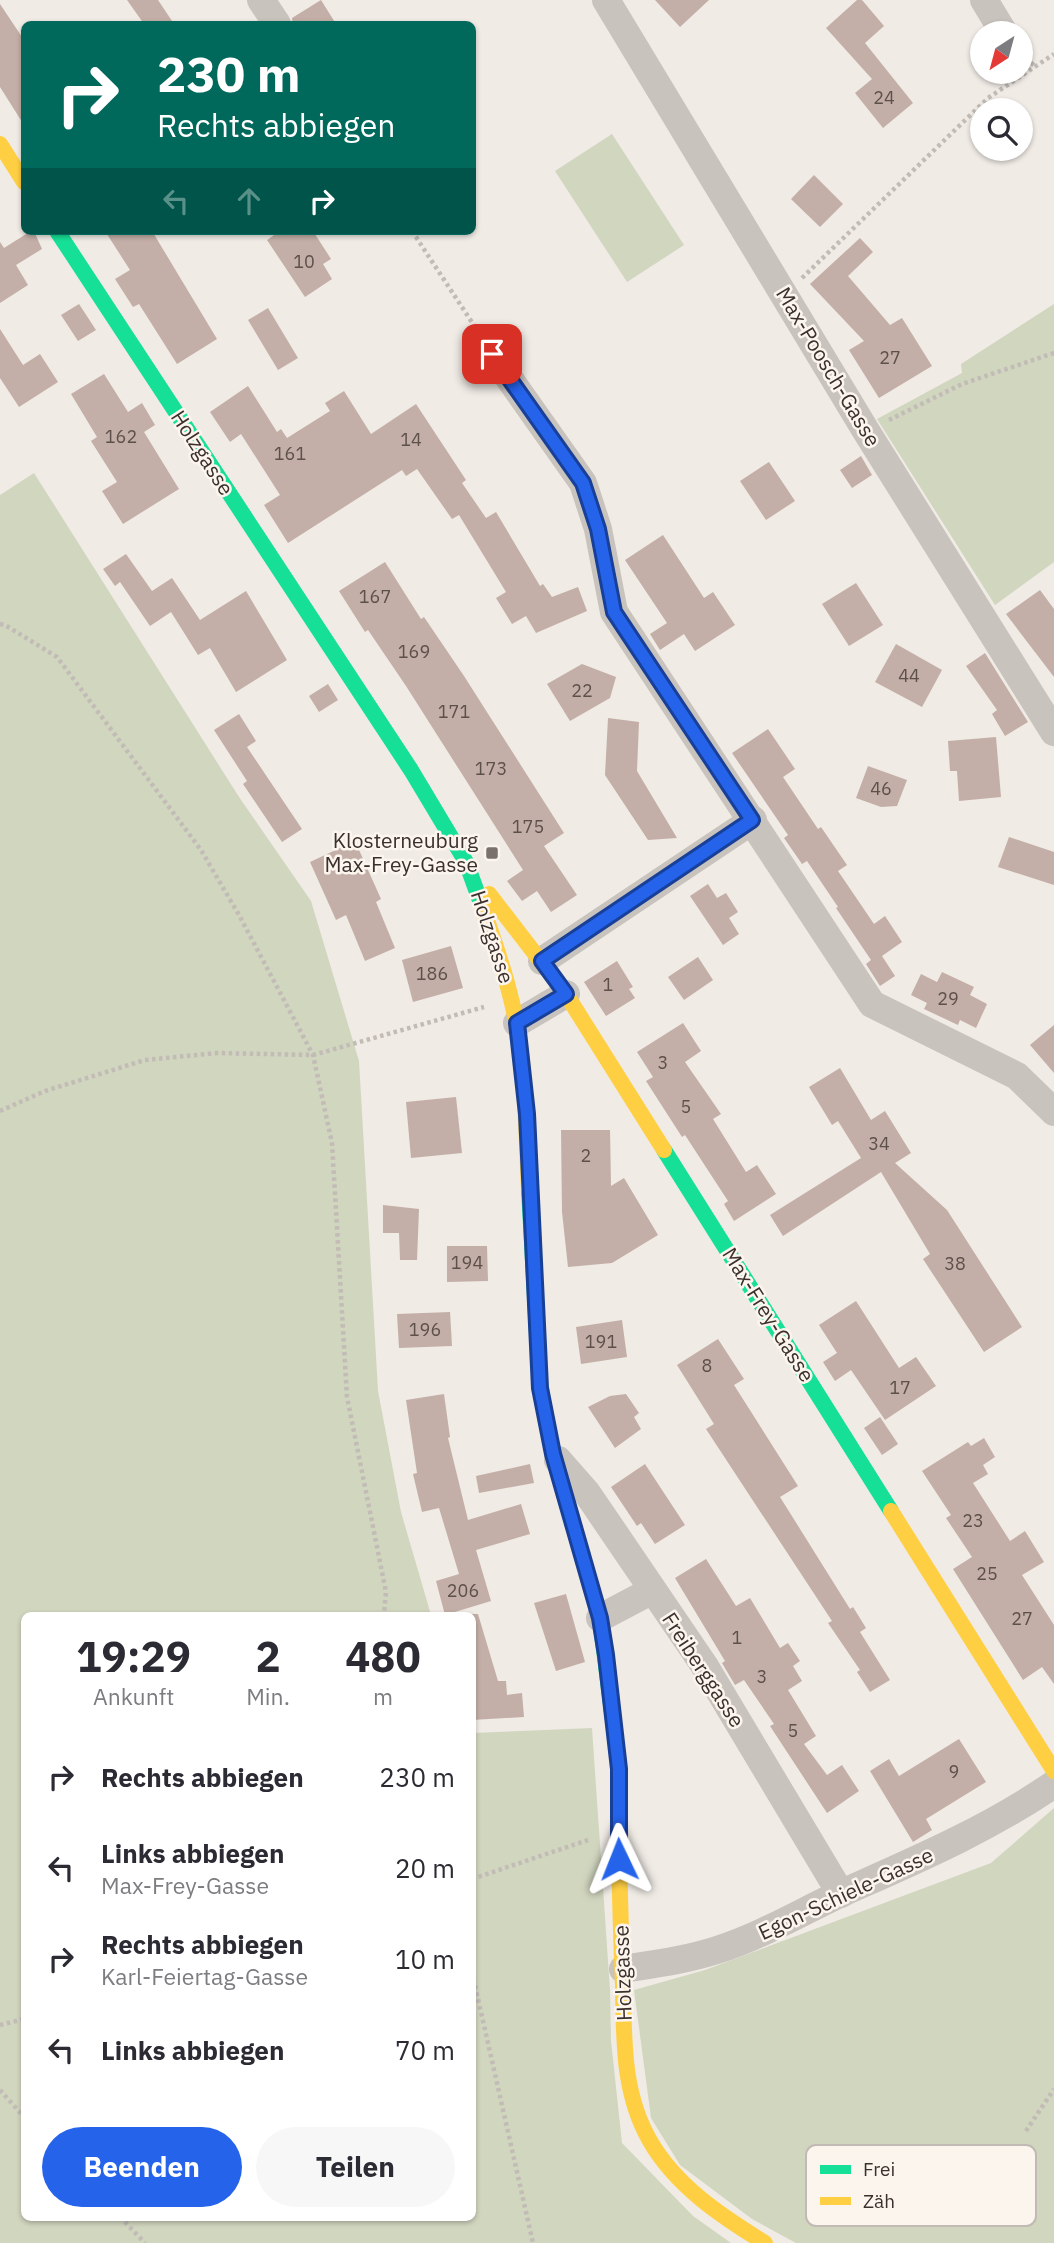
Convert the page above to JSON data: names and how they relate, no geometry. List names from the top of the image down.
{
  "streets": {
    "street": [
      "Max-Poosch-Gasse",
      "Holzgasse",
      "Max-Frey-Gasse",
      "Freiberggasse",
      "Egon-Schiele-Gasse"
    ]
  },
  "crossings": [
    ["Holzgasse", "Max-Frey-Gasse"],
    ["Holzgasse", "Freiberggasse"],
    ["Holzgasse", "Egon-Schiele-Gasse"],
    ["Freiberggasse", "Egon-Schiele-Gasse"]
  ],
  "places": {
    "transit": ["Klosterneuburg Max-Frey-Gasse"]
  },
  "house_numbers": [
    "24",
    "10",
    "27",
    "162",
    "14",
    "161",
    "167",
    "169",
    "44",
    "22",
    "171",
    "173",
    "46",
    "175",
    "186",
    "1",
    "29",
    "3",
    "5",
    "34",
    "2",
    "194",
    "38",
    "196",
    "191",
    "8",
    "17",
    "23",
    "25",
    "206",
    "27",
    "1",
    "3",
    "5",
    "9"
  ],
  "legend": ["Frei", "Zäh"],
  "north": "bottom left",
  "page": {
    "turn": ["230 m", "Rechts abbiegen"],
    "eta": [
      "19:29",
      "Ankunft",
      "2",
      "Min.",
      "480",
      "m"
    ],
    "list": [
      {
        "name": "Rechts abbiegen",
        "value": "230 m"
      },
      {
        "name": "Links abbiegen",
        "note": "Max-Frey-Gasse",
        "value": "20 m"
      },
      {
        "name": "Rechts abbiegen",
        "note": "Karl-Feiertag-Gasse",
        "value": "10 m"
      },
      {
        "name": "Links abbiegen",
        "value": "70 m"
      }
    ],
    "buttons": ["Beenden", "Teilen"]
  }
}
